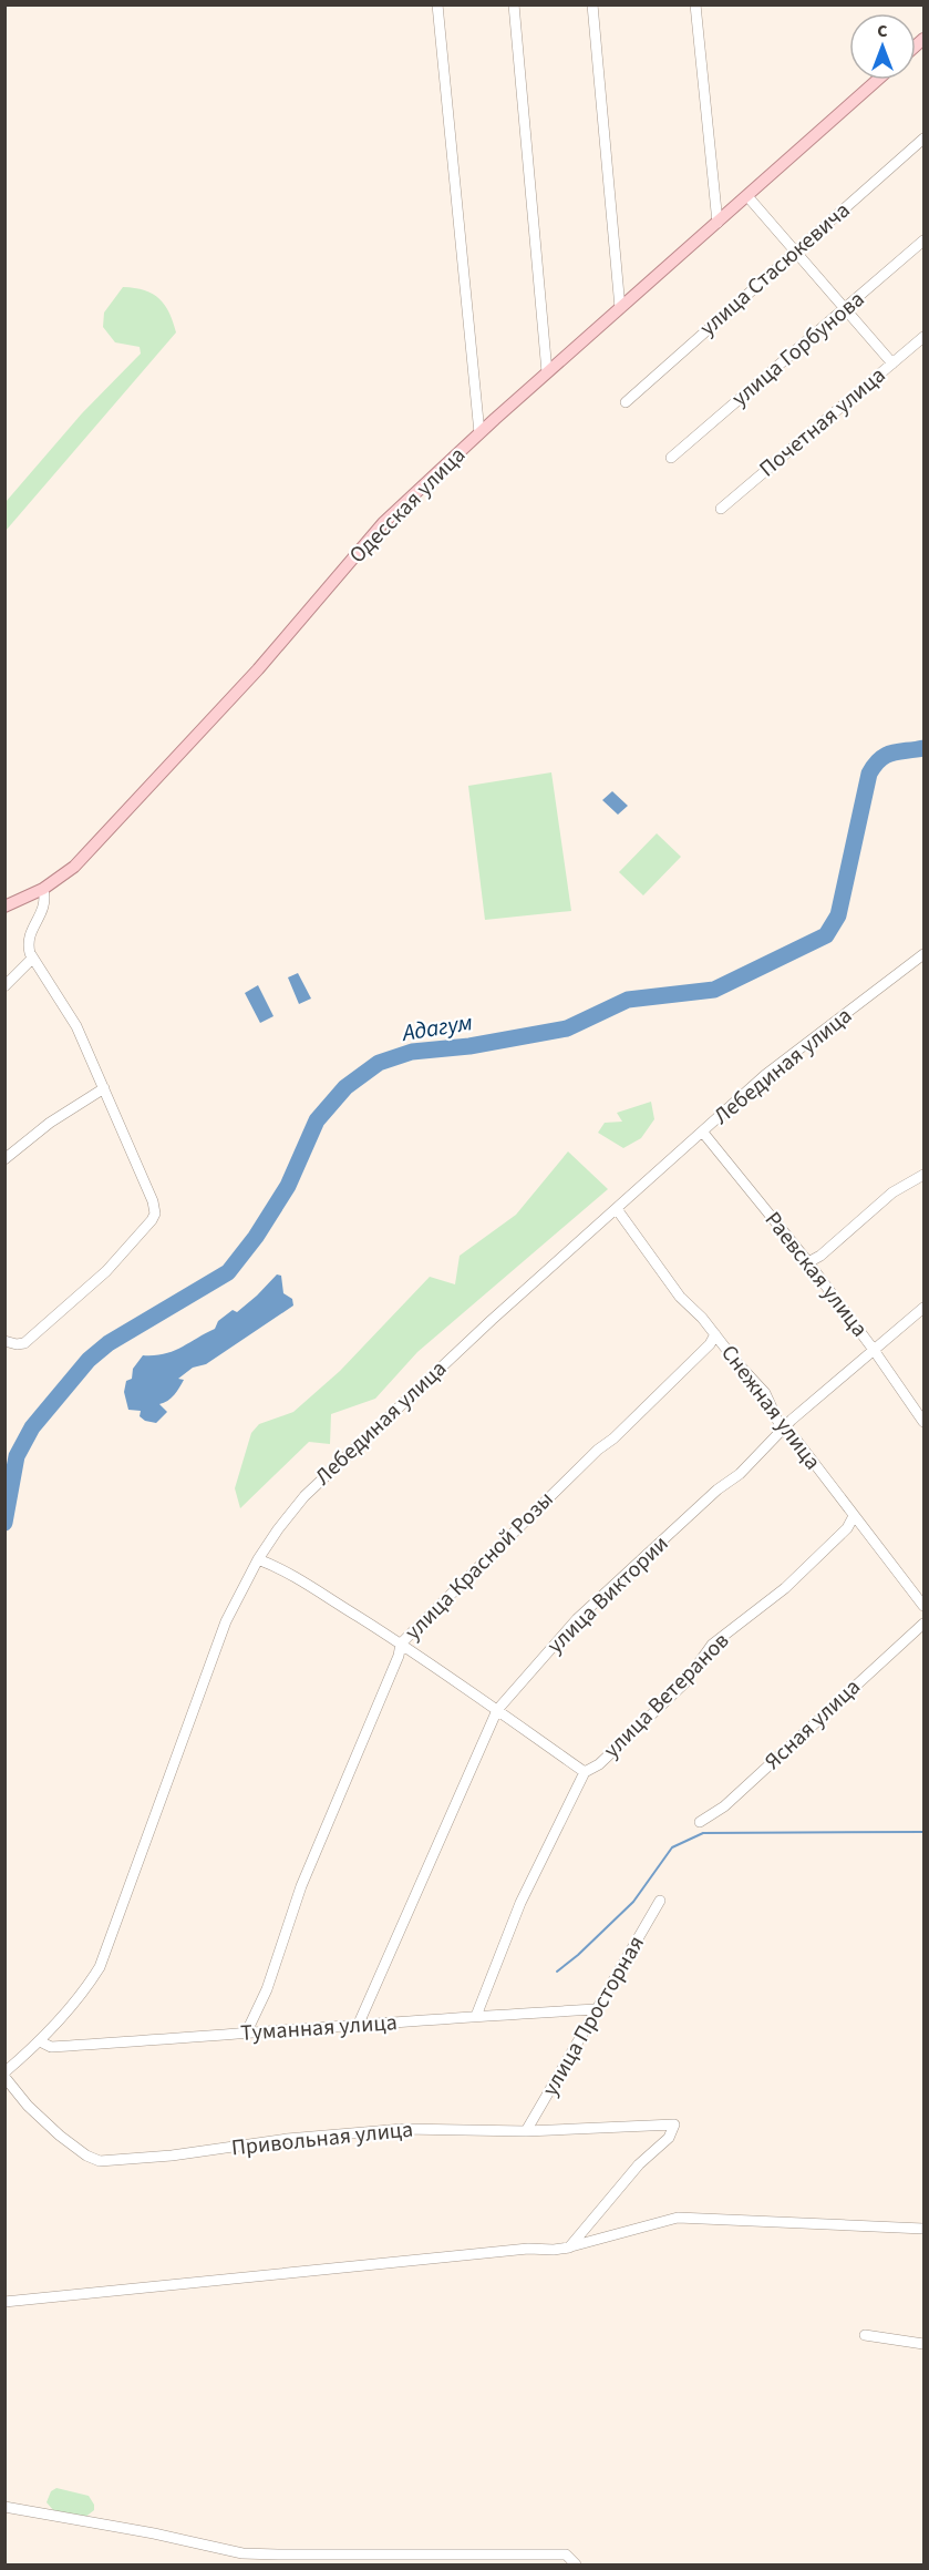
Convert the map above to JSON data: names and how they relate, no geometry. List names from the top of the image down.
{
  "streets": {
    "main road": ["Одесская улица"],
    "street": [
      "улица Стасюкевича",
      "улица Горбунова",
      "Почетная улица",
      "Лебединая улица",
      "Раевская улица",
      "Снежная улица",
      "улица Красной Розы",
      "улица Виктории",
      "улица Ветеранов",
      "Ясная улица",
      "улица Просторная",
      "Туманная улица",
      "Привольная улица"
    ]
  },
  "crossings": [
    ["Лебединая улица", "Раевская улица"],
    ["Лебединая улица", "Снежная улица"],
    ["Лебединая улица", "Туманная улица"],
    ["Лебединая улица", "Привольная улица"],
    ["Раевская улица", "улица Виктории"],
    ["Снежная улица", "улица Красной Розы"],
    ["Снежная улица", "улица Виктории"],
    ["Снежная улица", "улица Ветеранов"],
    ["улица Красной Розы", "Туманная улица"],
    ["улица Виктории", "Туманная улица"],
    ["улица Ветеранов", "Туманная улица"],
    ["улица Просторная", "Туманная улица"],
    ["улица Просторная", "Привольная улица"]
  ],
  "water": ["Адагум"],
  "north": "top"
}
